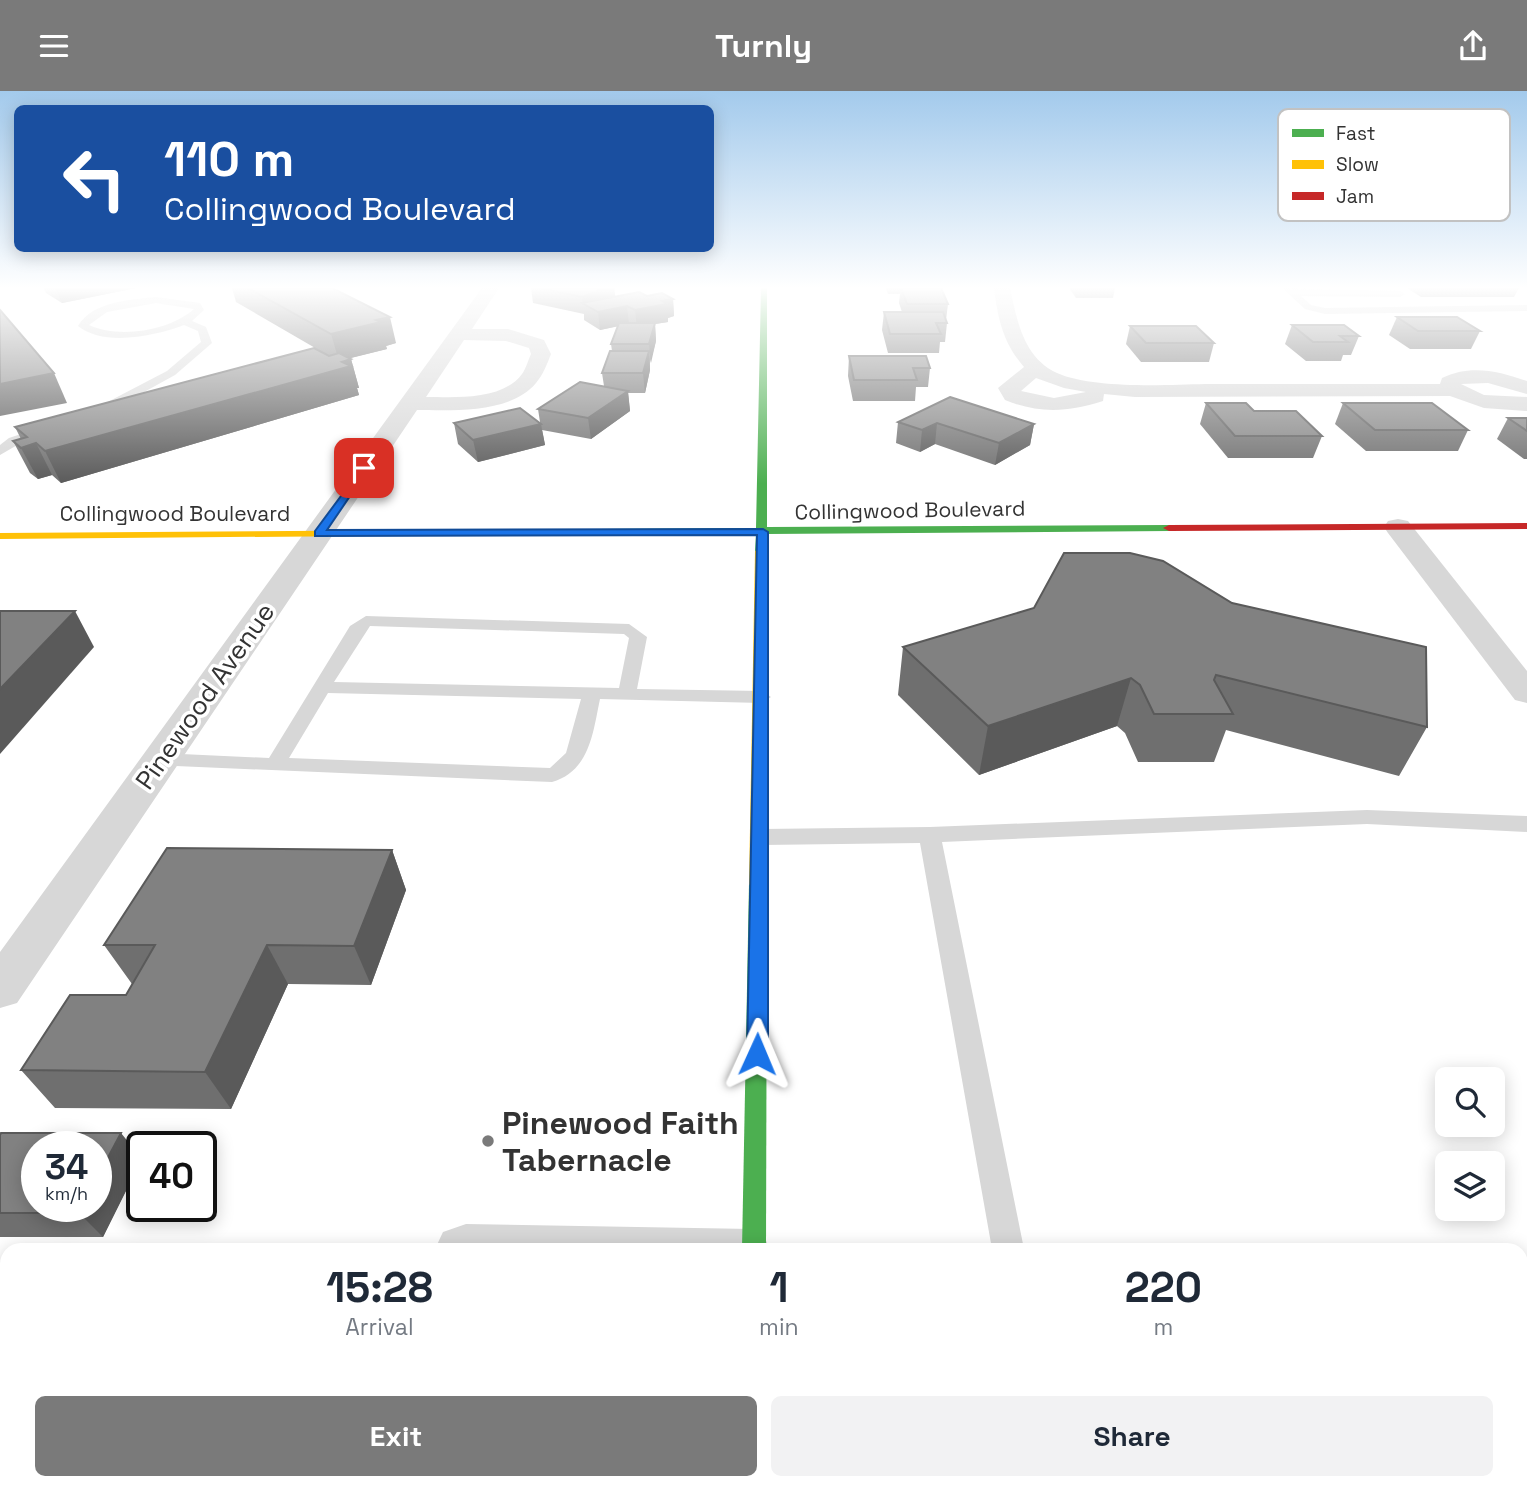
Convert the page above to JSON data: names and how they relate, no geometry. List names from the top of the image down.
{
  "streets": {
    "street": ["Collingwood Boulevard", "Pinewood Avenue"]
  },
  "crossings": [
    ["Collingwood Boulevard", "Pinewood Avenue"]
  ],
  "places": ["Pinewood Faith Tabernacle"],
  "legend": ["Fast", "Slow", "Jam"],
  "page": {
    "header": "Turnly",
    "turn": ["110 m", "Collingwood Boulevard"],
    "speed": "34 km/h",
    "limit": "40",
    "eta": [
      "15:28",
      "Arrival",
      "1",
      "min",
      "220",
      "m"
    ],
    "buttons": ["Exit", "Share"]
  }
}
